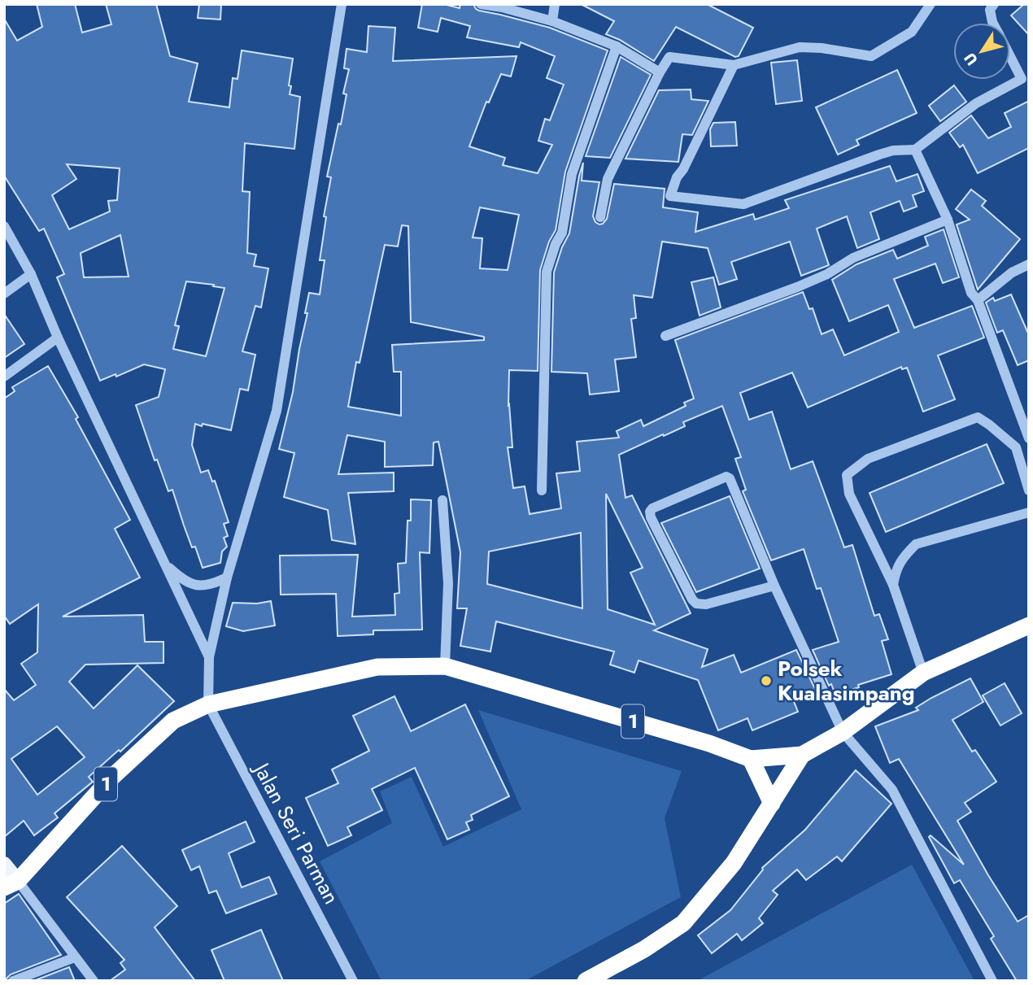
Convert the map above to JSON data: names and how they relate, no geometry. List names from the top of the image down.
{
  "streets": {
    "highway": ["1"],
    "street": ["Jalan Seri Parman"]
  },
  "crossings": [
    ["1", "Jalan Seri Parman"]
  ],
  "places": ["Polsek Kualasimpang"],
  "north": "bottom left"
}
